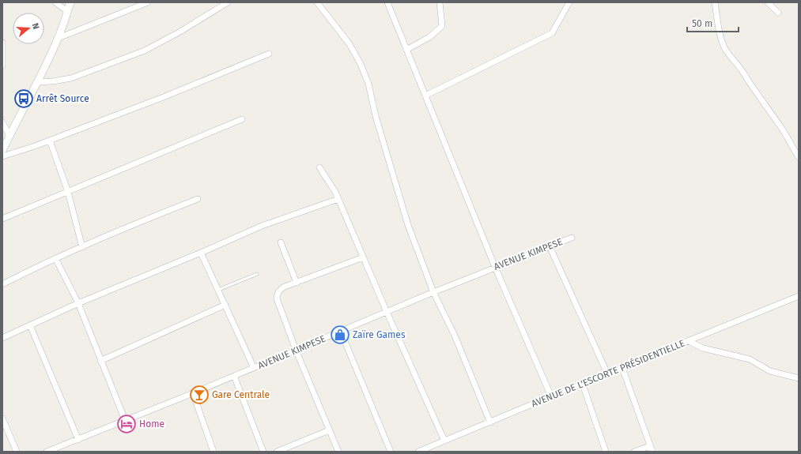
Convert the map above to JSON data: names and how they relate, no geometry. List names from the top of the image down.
{
  "streets": {
    "street": ["AVENUE KIMPESE", "AVENUE DE L'ESCORTE PRÉSIDENTIELLE"]
  },
  "places": {
    "bus stop": ["Arrêt Source"],
    "shop": ["Zaïre Games"],
    "bar": ["Gare Centrale"],
    "hotel": ["Home"]
  },
  "scale_bar": "50 m",
  "north": "right"
}
